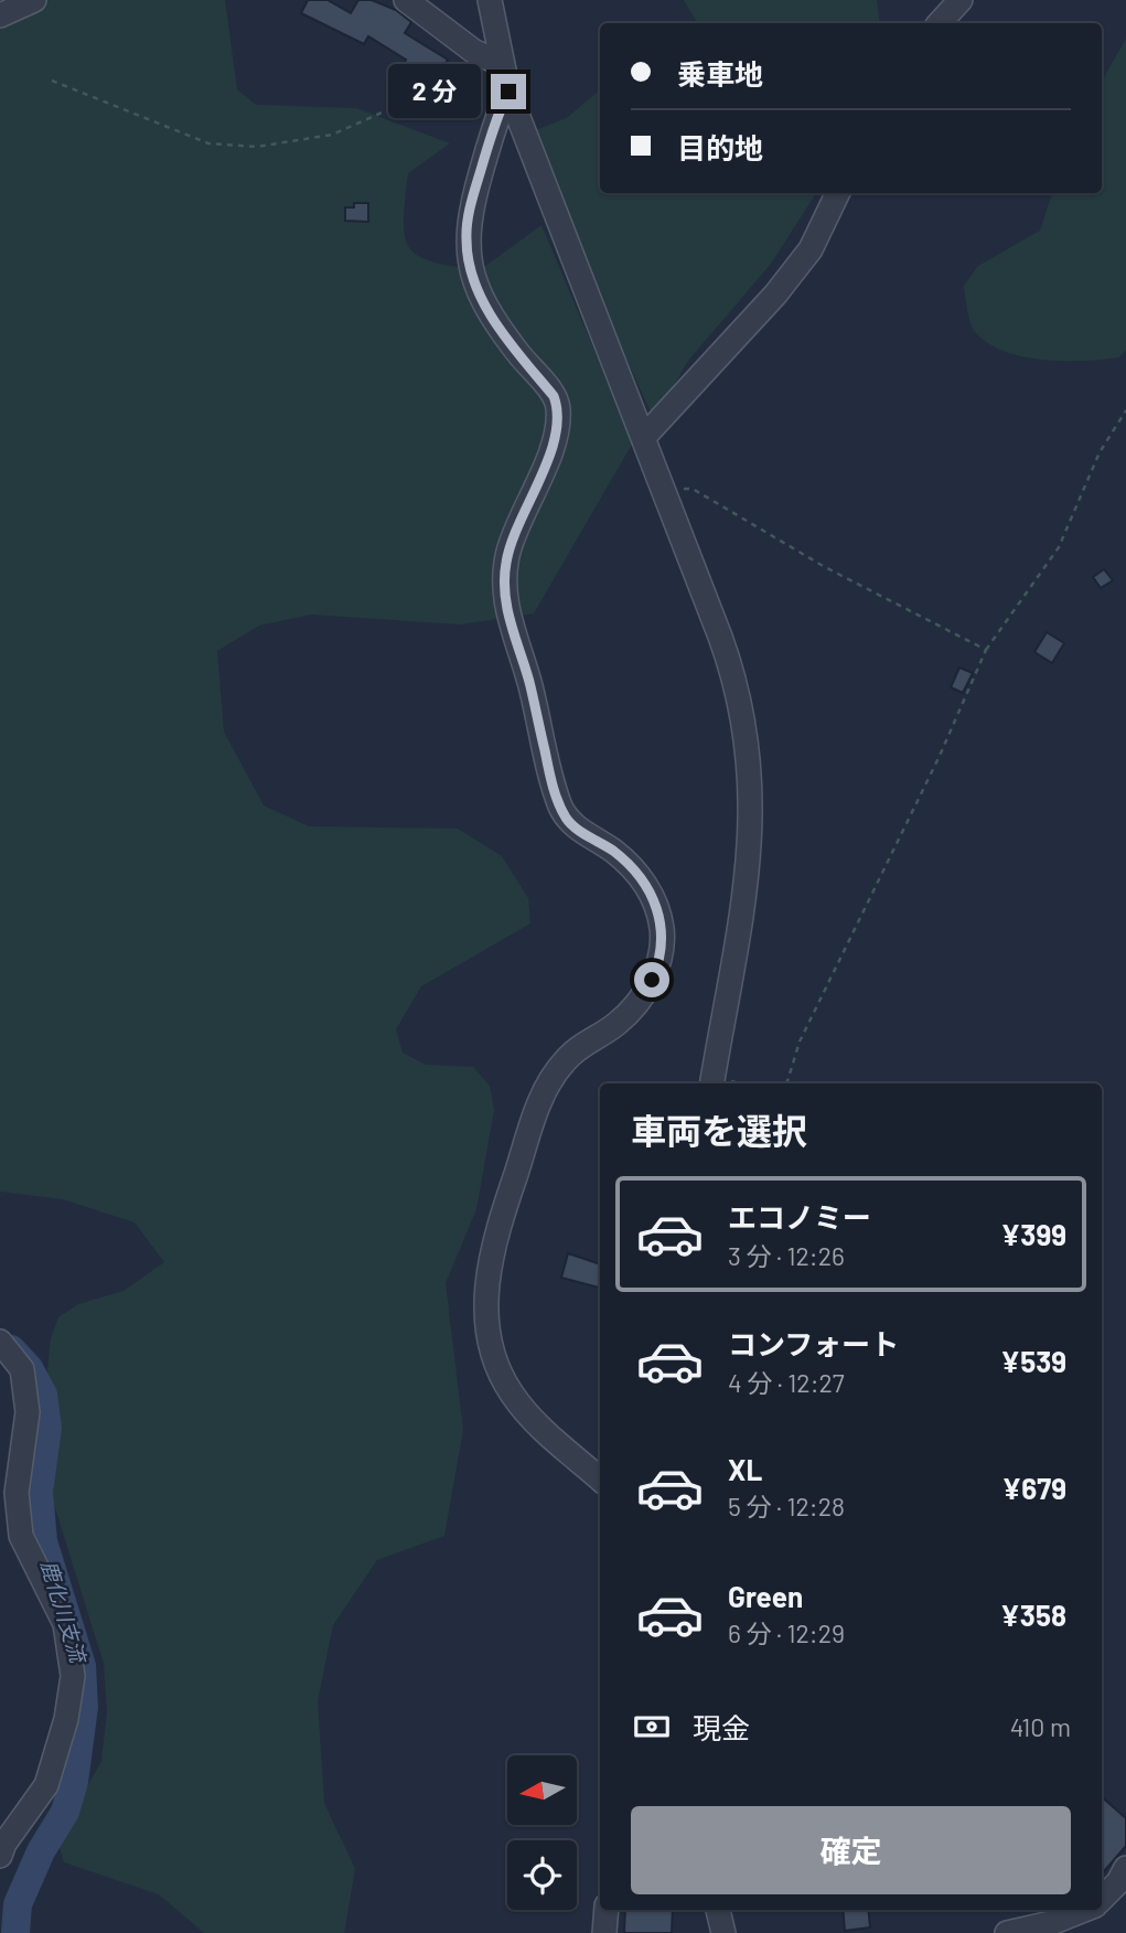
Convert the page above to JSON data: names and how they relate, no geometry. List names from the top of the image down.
{
  "water": ["鹿化川支流"],
  "north": "left",
  "page": {
    "banner": ["乗車地", "目的地"],
    "bubble": "2 分",
    "heading": "車両を選択",
    "list": [
      {
        "name": "エコノミー",
        "note": "3 分 · 12:26",
        "value": "¥399"
      },
      {
        "name": "コンフォート",
        "note": "4 分 · 12:27",
        "value": "¥539"
      },
      {
        "name": "XL",
        "note": "5 分 · 12:28",
        "value": "¥679"
      },
      {
        "name": "Green",
        "note": "6 分 · 12:29",
        "value": "¥358"
      }
    ],
    "pay": ["現金", "410 m"],
    "buttons": "確定"
  }
}
